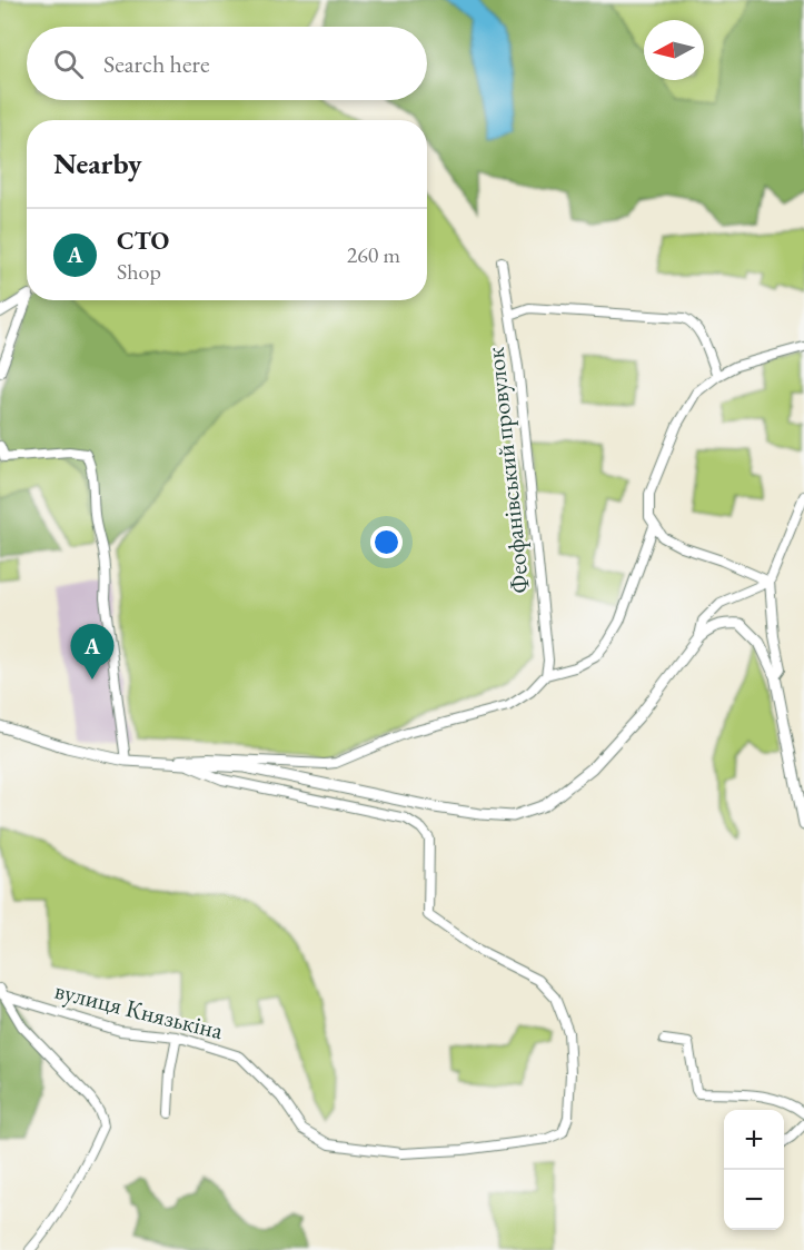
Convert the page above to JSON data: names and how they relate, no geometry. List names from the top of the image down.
{
  "streets": {
    "street": ["Феофанівський провулок", "вулиця Князькіна"]
  },
  "north": "left",
  "page": {
    "search": "Search here",
    "heading": "Nearby",
    "list": [
      {
        "mark": "A",
        "name": "СТО",
        "note": "Shop",
        "value": "260 m"
      }
    ],
    "pins": "A",
    "map_buttons": ["+", "−"]
  }
}
